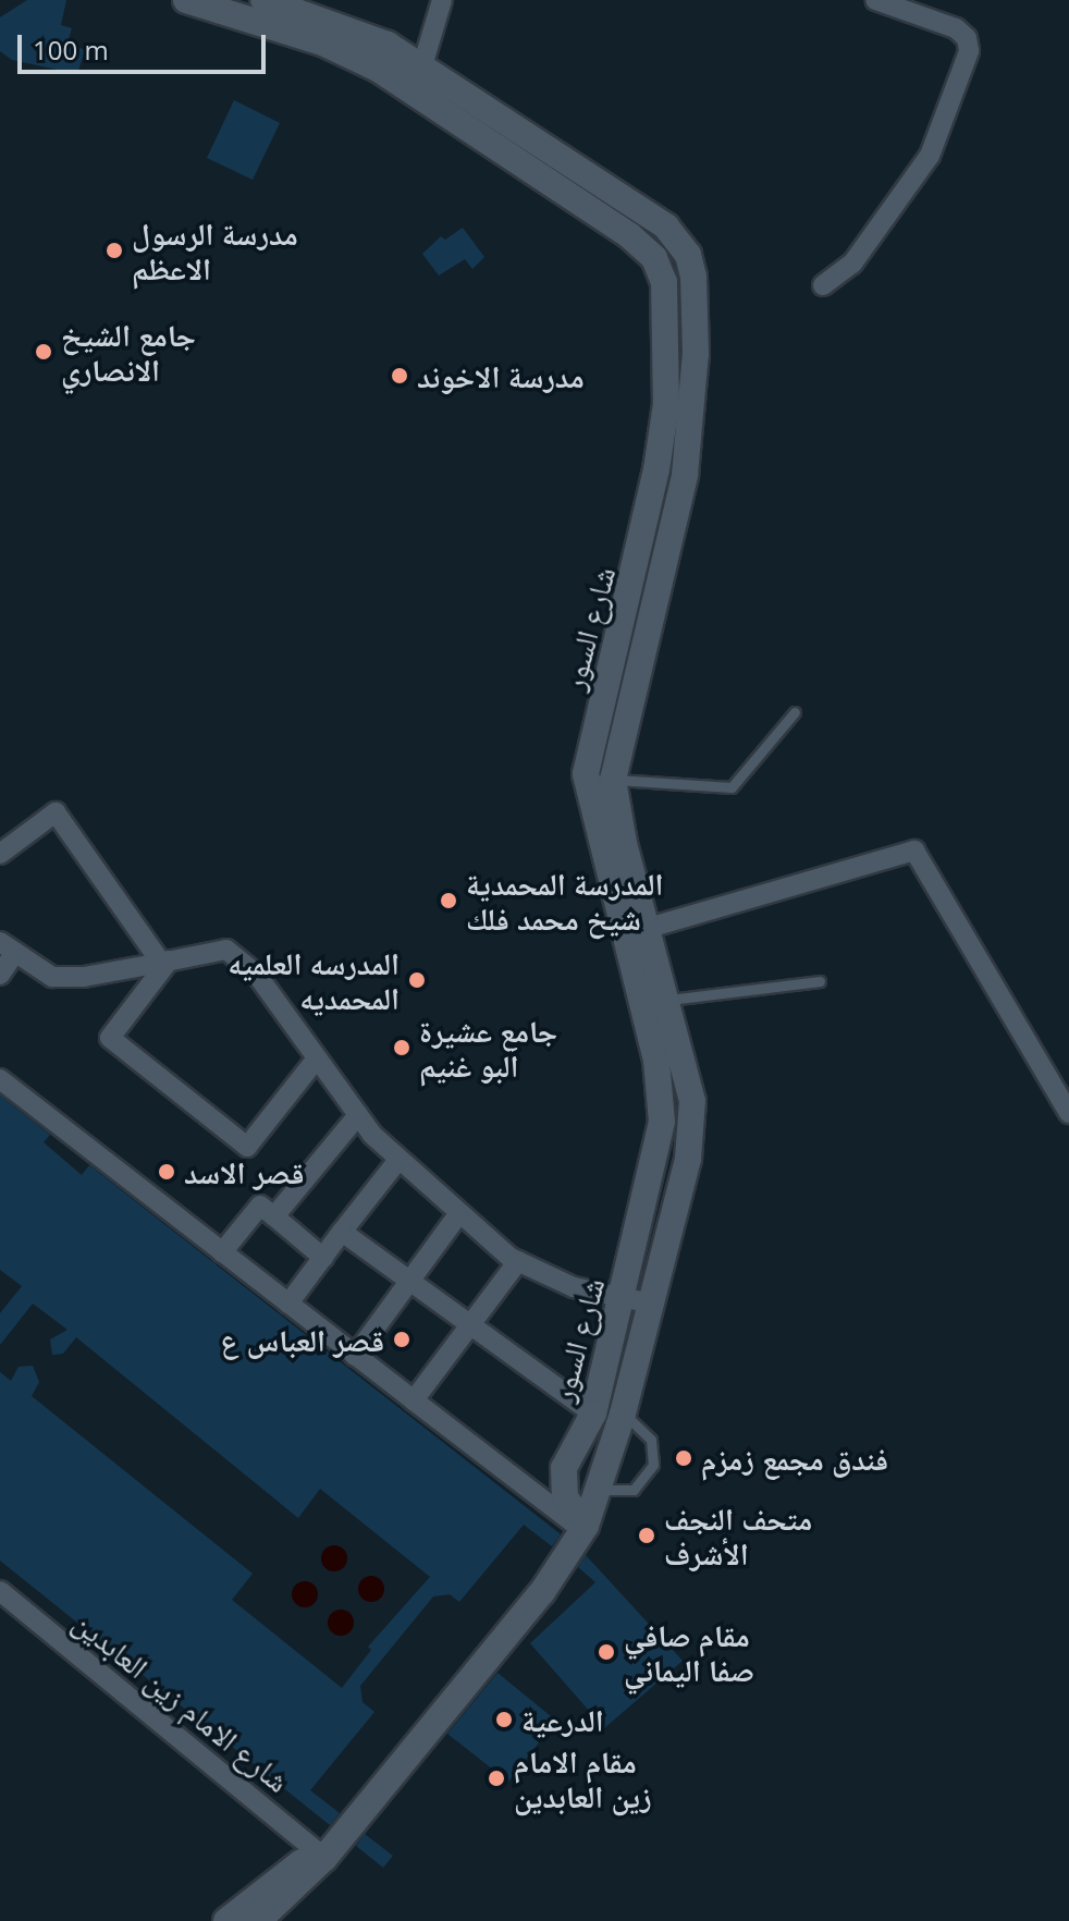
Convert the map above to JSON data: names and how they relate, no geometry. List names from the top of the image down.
{
  "streets": {
    "main road": ["شارع السور"],
    "street": ["شارع الامام زين العابدين"]
  },
  "crossings": [
    ["شارع السور", "شارع الامام زين العابدين"]
  ],
  "places": [
    "مدرسة الرسول الاعظم",
    "جامع الشيخ الانصاري",
    "مدرسة الاخوند",
    "المدرسة المحمدية شيخ محمد فلك",
    "المدرسه العلمیه المحمدیه",
    "جامع عشيرة البو غنيم",
    "قصر الاسد",
    "قصر العباس ع",
    "فندق مجمع زمزم",
    "متحف النجف الأشرف",
    "مقام صافي صفا اليماني",
    "الدرعية",
    "مقام الامام زين العابدين"
  ],
  "scale_bar": "100 m"
}
